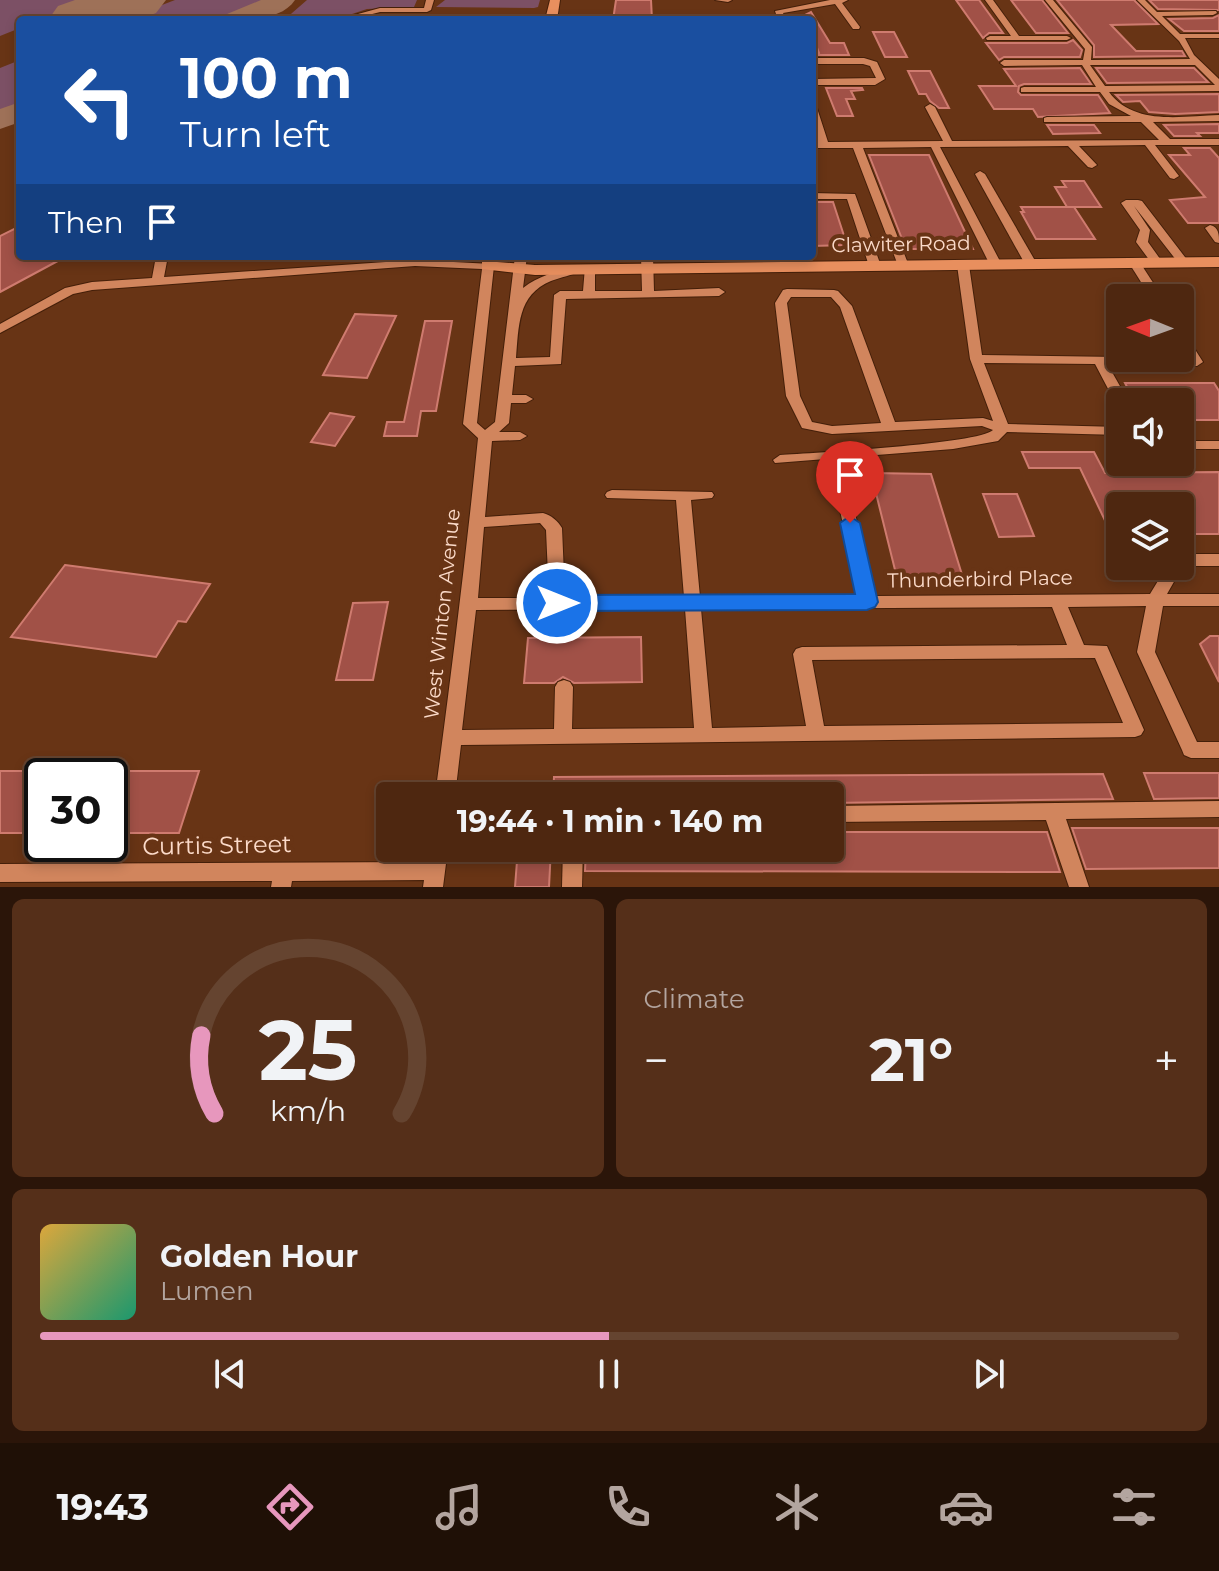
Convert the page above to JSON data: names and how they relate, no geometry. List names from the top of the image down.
{
  "streets": {
    "main road": ["Clawiter Road"],
    "street": ["Thunderbird Place", "West Winton Avenue", "Curtis Street"]
  },
  "crossings": [
    ["Clawiter Road", "West Winton Avenue"],
    ["Thunderbird Place", "West Winton Avenue"]
  ],
  "north": "left",
  "page": {
    "turn": ["100 m", "Turn left"],
    "then": "Then",
    "limit": "30",
    "trip": "19:44 · 1 min · 140 m",
    "tile": "Climate",
    "heat": ["−", "21°", "+"],
    "song": ["Golden Hour", "Lumen"],
    "tabs": "19:43",
    "gauge": ["25", "km/h"]
  }
}
